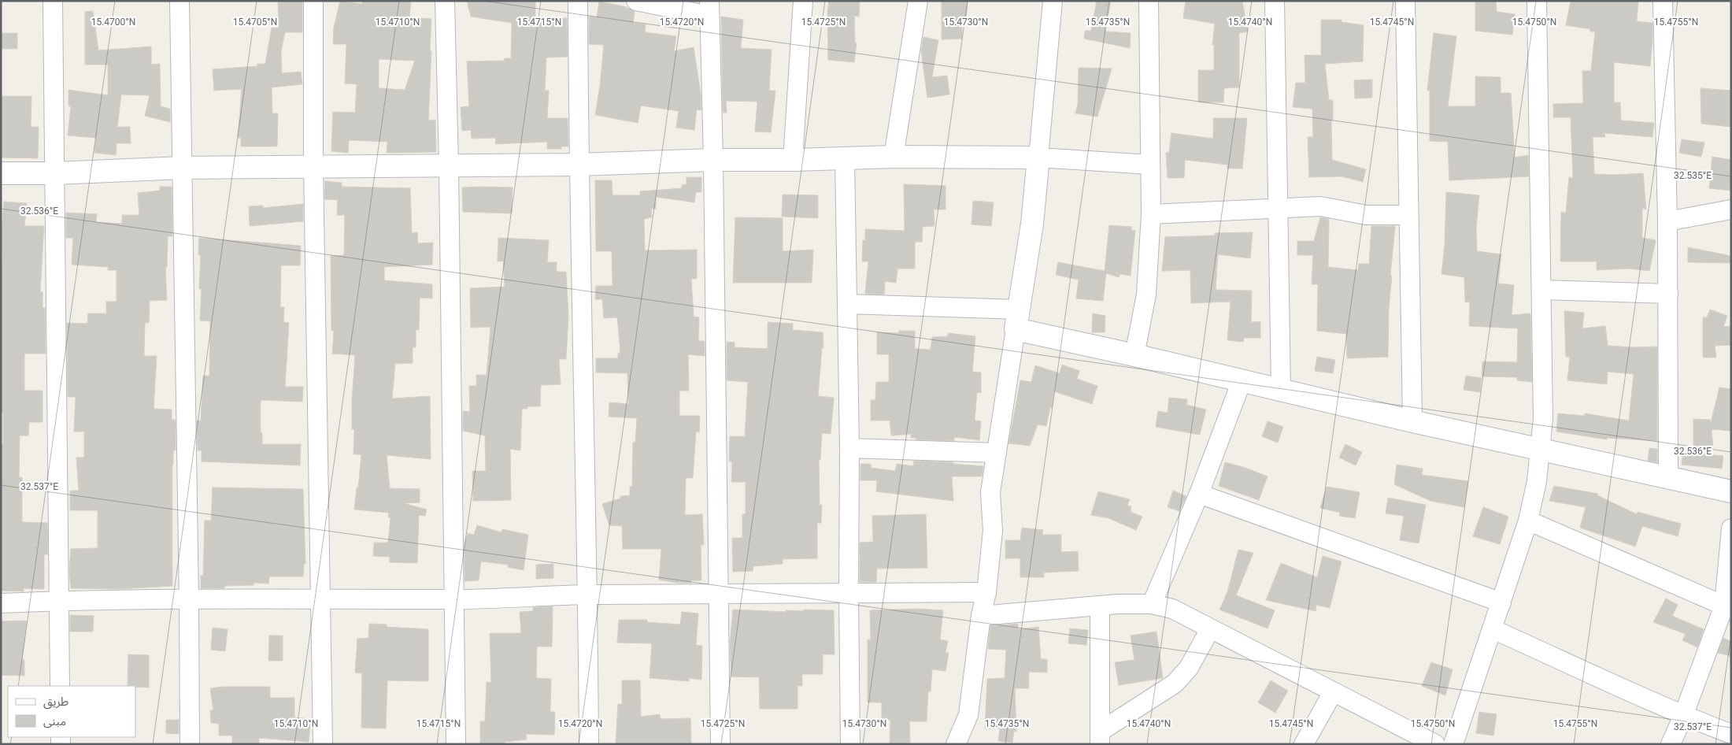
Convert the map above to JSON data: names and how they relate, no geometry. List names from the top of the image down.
{
  "legend": ["طريق", "مبنى"],
  "coordinates": [
    "15.4700°N",
    "15.4705°N",
    "15.4710°N",
    "15.4715°N",
    "15.4720°N",
    "15.4725°N",
    "15.4730°N",
    "15.4735°N",
    "15.4740°N",
    "15.4745°N",
    "15.4750°N",
    "15.4755°N",
    "32.535°E",
    "32.536°E",
    "32.537°E"
  ]
}
